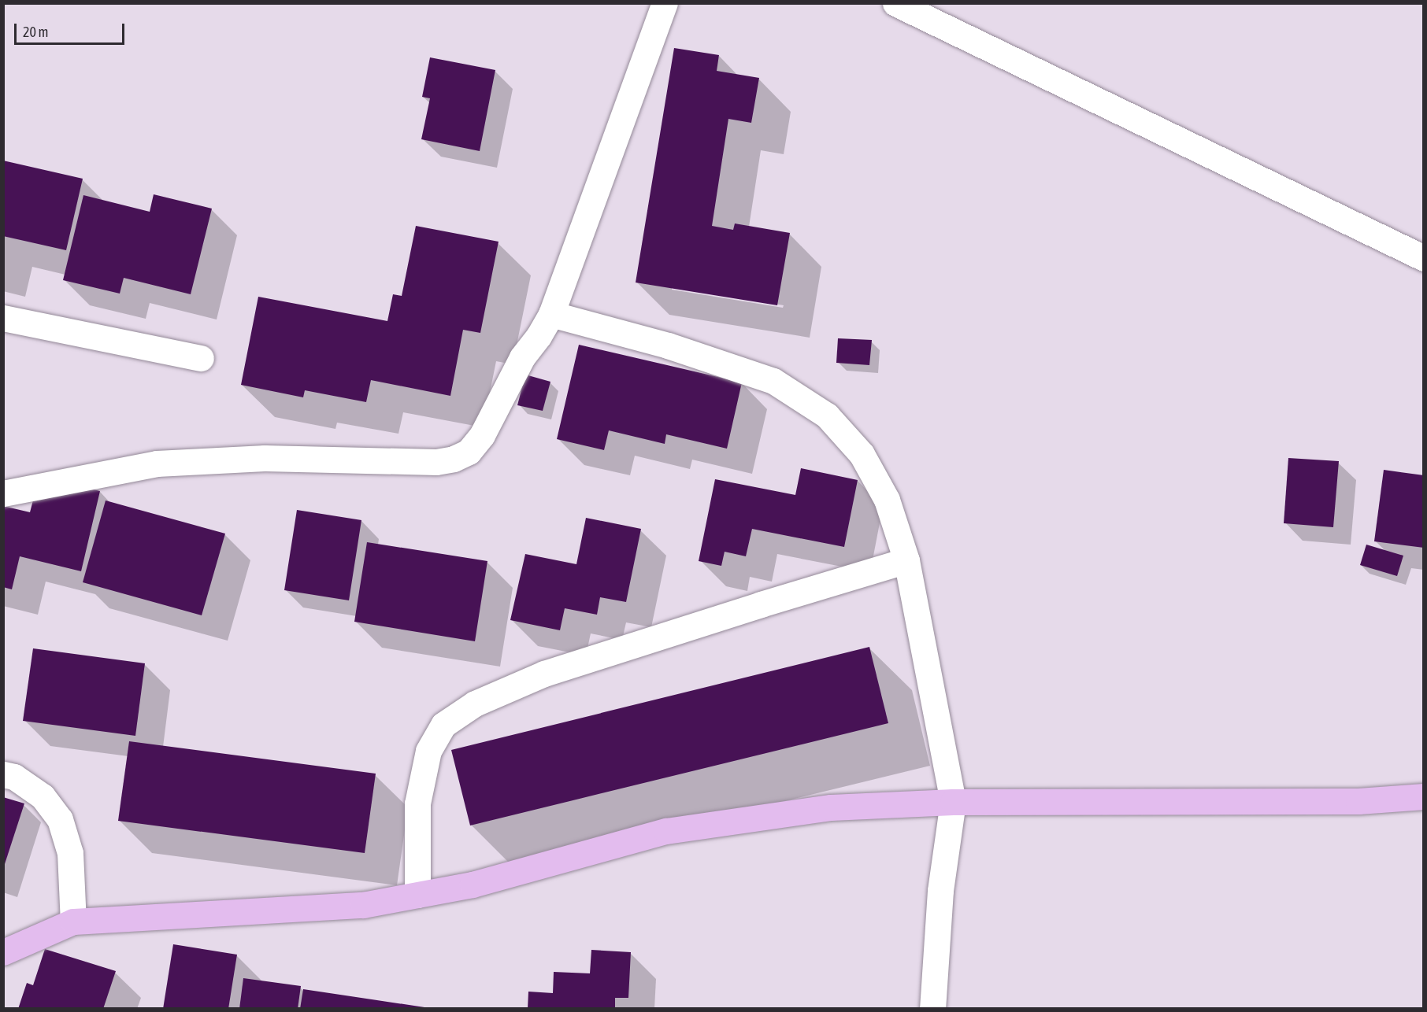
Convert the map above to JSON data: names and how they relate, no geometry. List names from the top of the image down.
{
  "scale_bar": "20 m"
}
